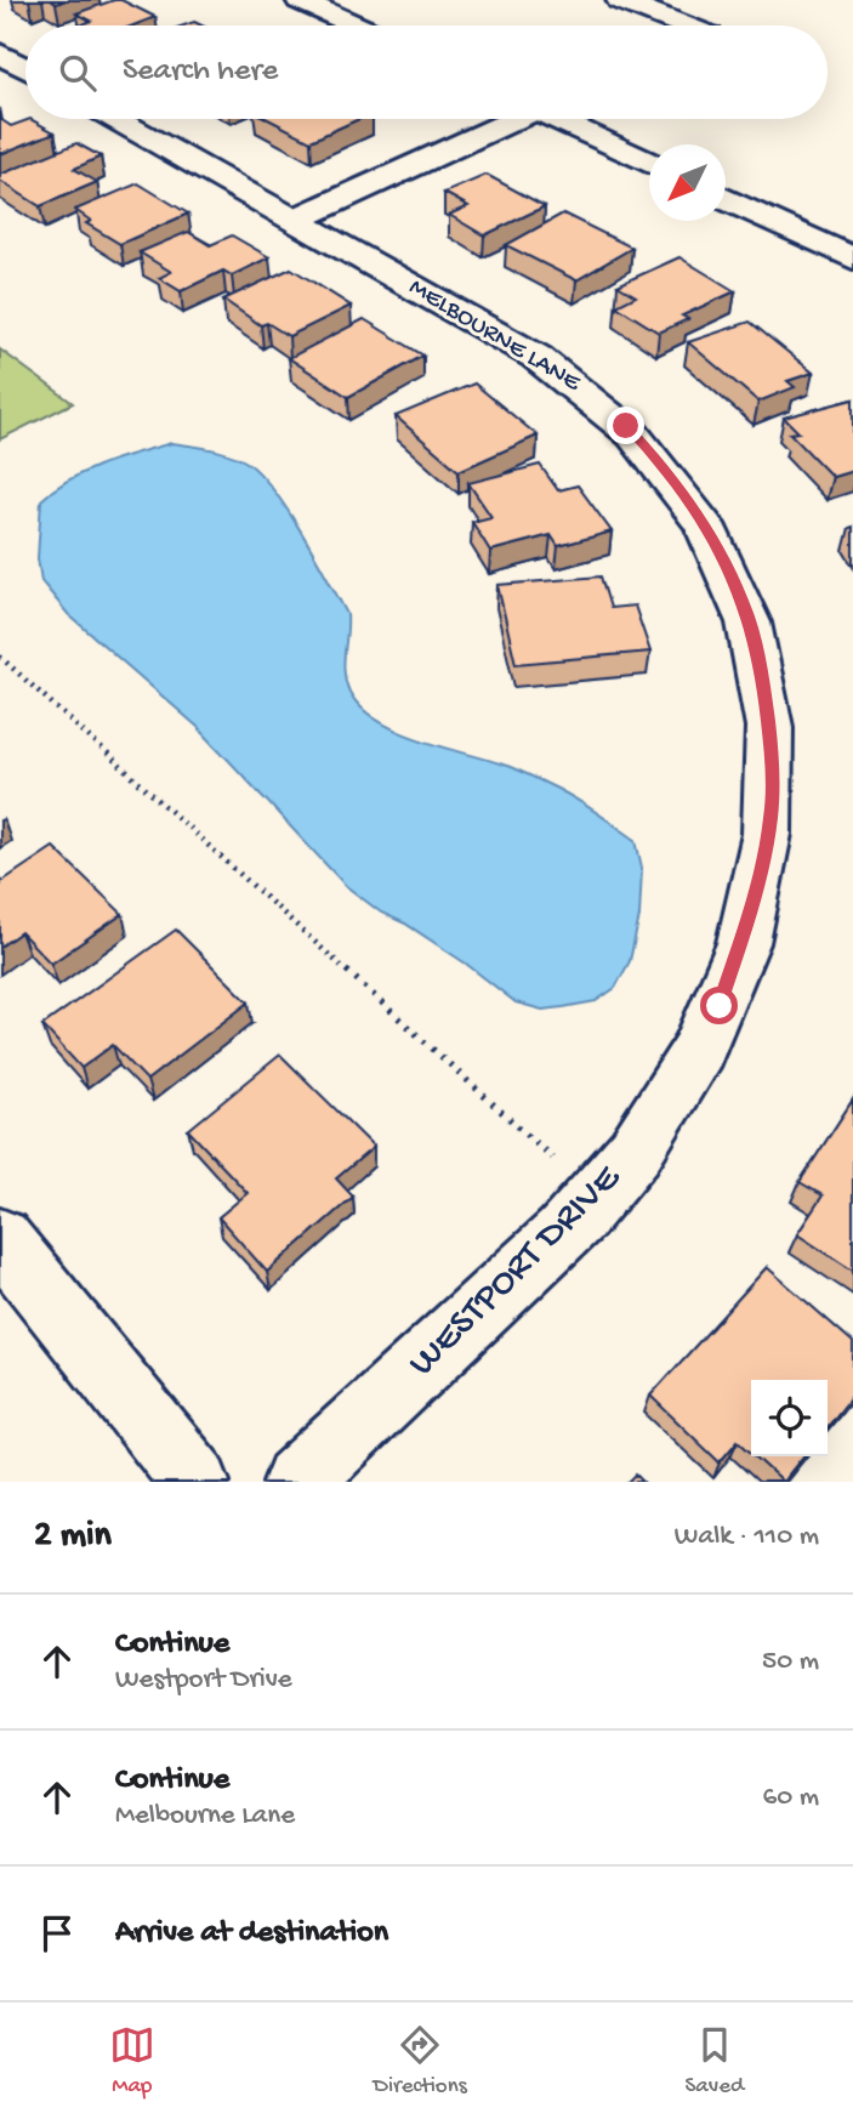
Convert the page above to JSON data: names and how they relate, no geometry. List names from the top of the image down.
{
  "streets": {
    "street": ["MELBOURNE LANE", "WESTPORT DRIVE"]
  },
  "crossings": [
    ["MELBOURNE LANE", "WESTPORT DRIVE"]
  ],
  "north": "bottom left",
  "page": {
    "search": "Search here",
    "heading": ["2 min", "Walk · 110 m"],
    "list": [
      ["Continue", "Westport Drive", "50 m"],
      ["Continue", "Melbourne Lane", "60 m"],
      "Arrive at destination"
    ],
    "nav": ["Map", "Directions", "Saved"]
  }
}
